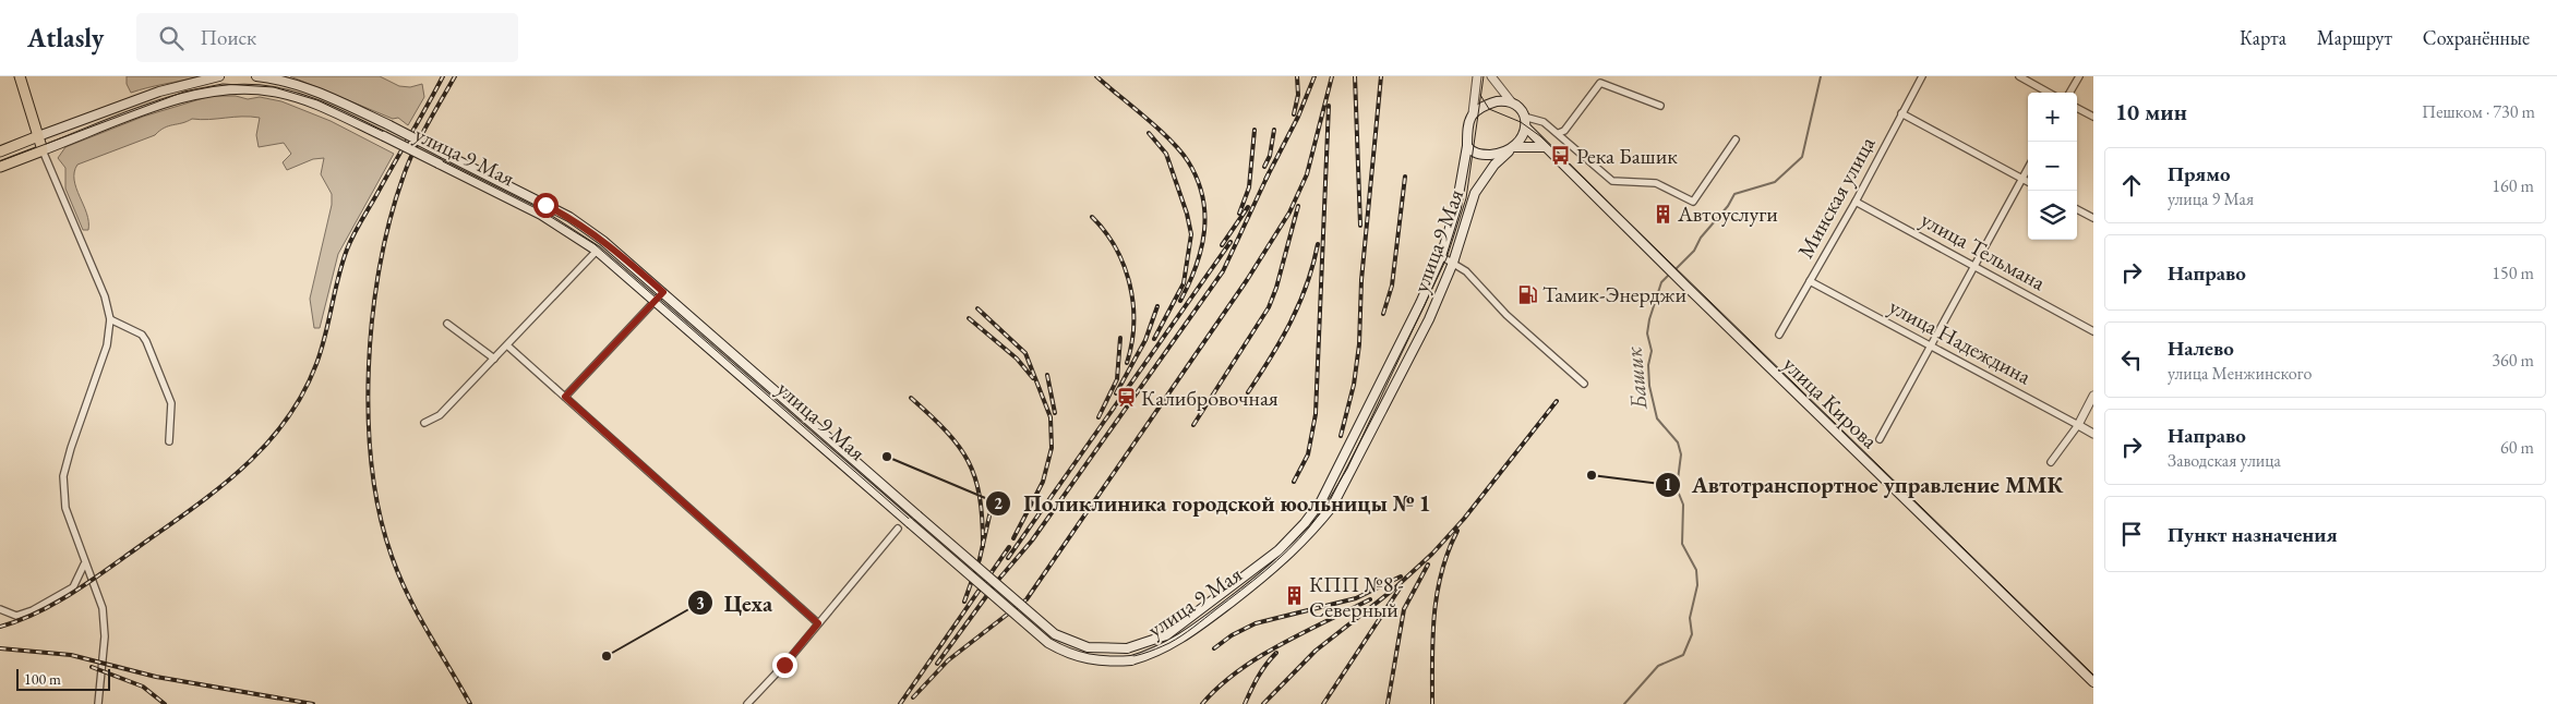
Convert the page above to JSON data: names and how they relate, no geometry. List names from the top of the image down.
{
  "streets": {
    "main road": ["улица 9 Мая", "улица Кирова"],
    "street": ["Минская улица", "улица Тельмана", "улица Надеждина"]
  },
  "crossings": [
    ["улица 9 Мая", "улица Кирова"],
    ["Минская улица", "улица Тельмана"],
    ["Минская улица", "улица Надеждина"]
  ],
  "water": ["Башик"],
  "places": {
    "bus stop": ["Река Башик"],
    "building": ["Автоуслуги", "КПП №8 - Северный"],
    "fuel station": ["Тамик-Энерджи"],
    "station": ["Калибровочная"],
    "other": ["Поликлиника городской юольницы № 1", "Автотранспортное управление ММК", "Цеха"]
  },
  "scale_bar": "100 m",
  "page": {
    "header": "Atlasly",
    "search": "Поиск",
    "nav": ["Карта", "Маршрут", "Сохранённые"],
    "heading": ["10 мин", "Пешком · 730 m"],
    "map_buttons": ["+", "−"],
    "list": [
      ["Прямо", "улица 9 Мая", "160 m"],
      ["Направо", "150 m"],
      ["Налево", "улица Менжинского", "360 m"],
      ["Направо", "Заводская улица", "60 m"],
      "Пункт назначения"
    ],
    "scale": "100 m"
  }
}
